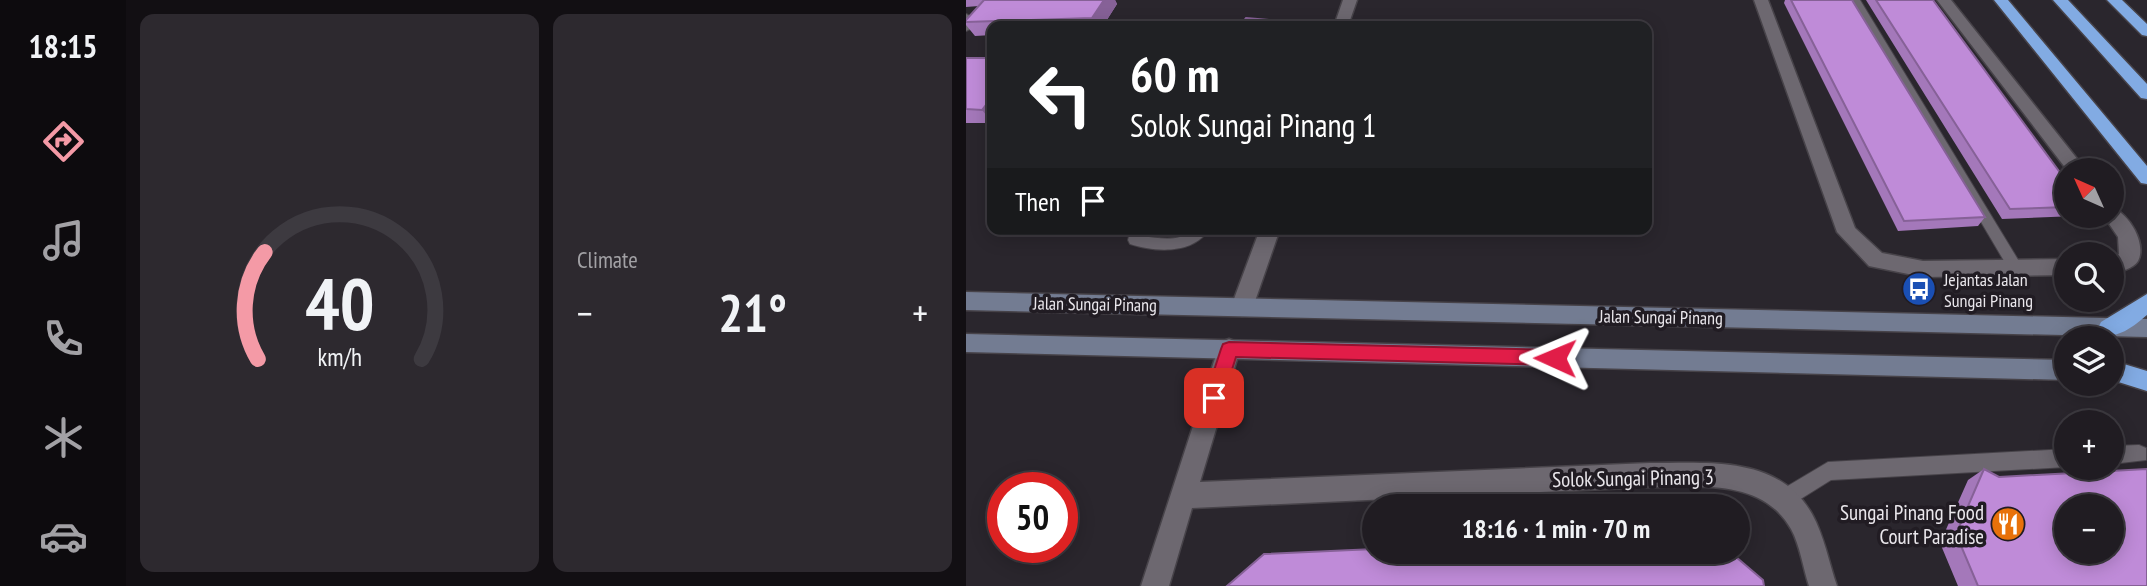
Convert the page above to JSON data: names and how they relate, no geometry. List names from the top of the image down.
{
  "streets": {
    "main road": ["Jalan Sungai Pinang"],
    "street": ["Solok Sungai Pinang 3"]
  },
  "places": {
    "bus stop": ["Jejantas Jalan Sungai Pinang"],
    "restaurant": ["Sungai Pinang Food Court Paradise"]
  },
  "north": "top left",
  "page": {
    "tabs": "18:15",
    "tile": "Climate",
    "turn": ["60 m", "Solok Sungai Pinang 1"],
    "map_buttons": ["+", "−"],
    "then": "Then",
    "heat": ["−", "21°", "+"],
    "limit": "50",
    "trip": "18:16 · 1 min · 70 m",
    "gauge": ["40", "km/h"]
  }
}
